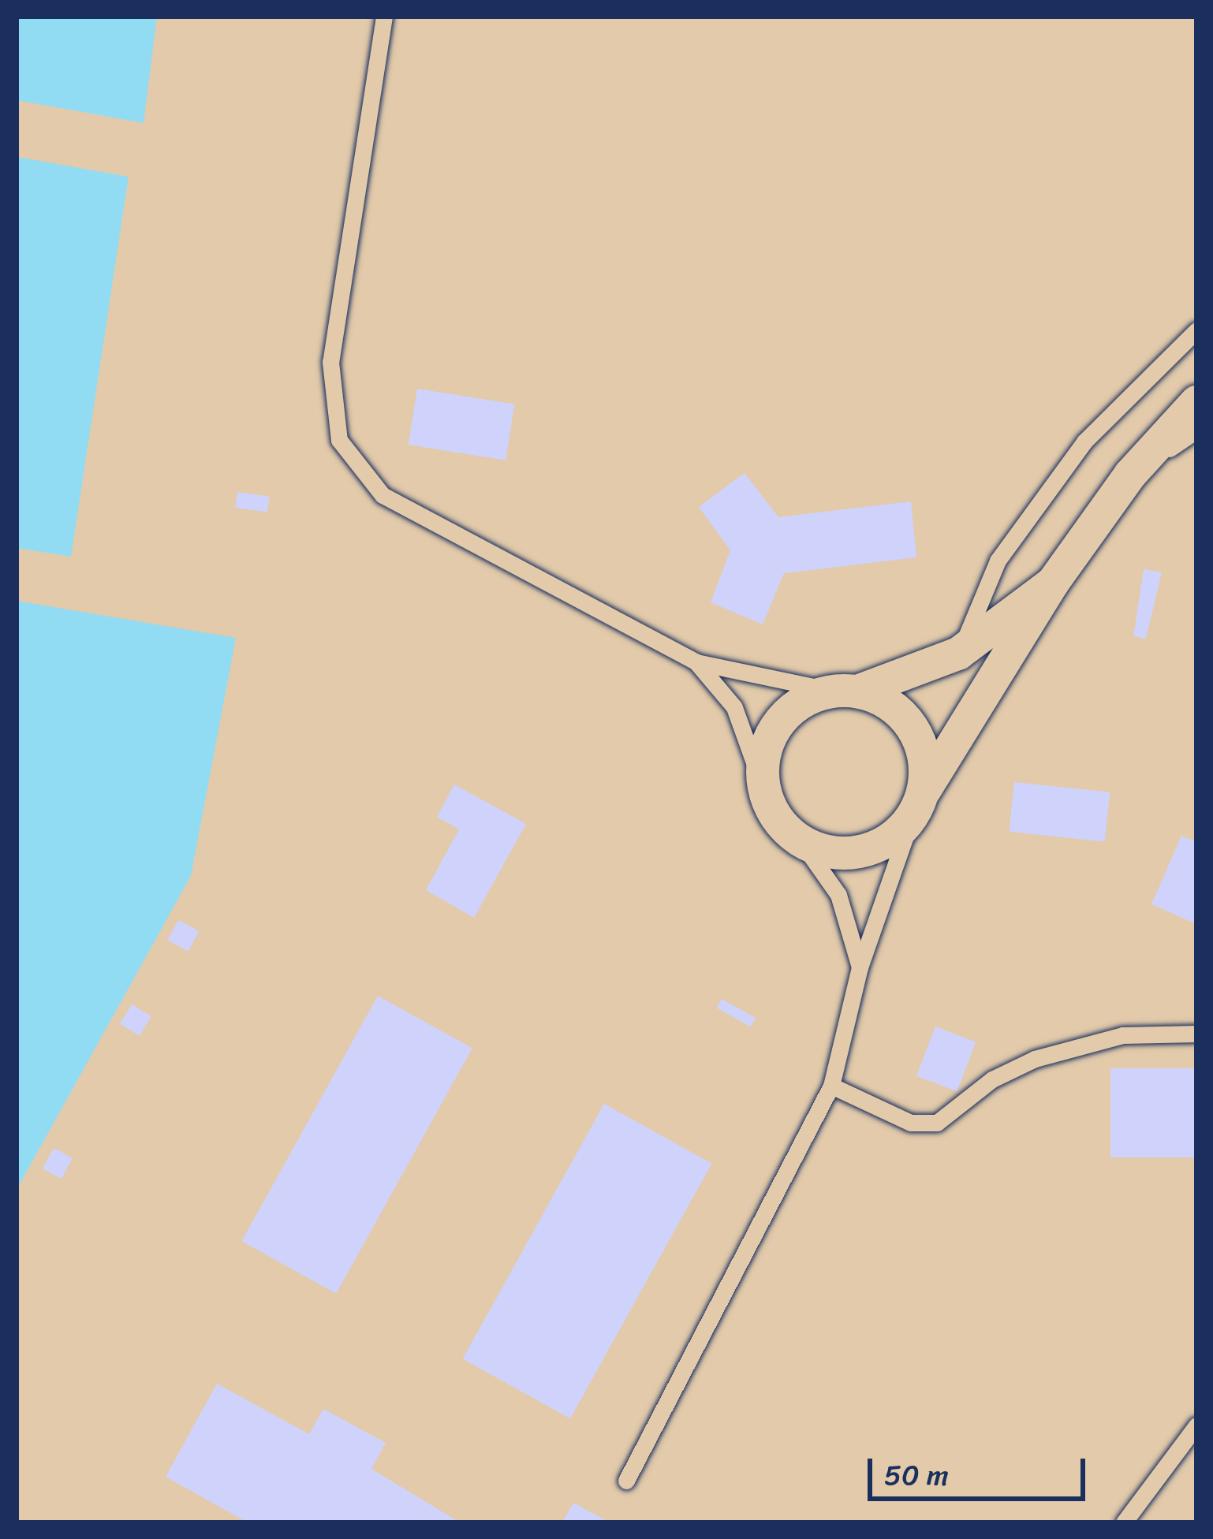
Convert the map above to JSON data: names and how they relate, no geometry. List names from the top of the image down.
{
  "scale_bar": "50 m"
}
